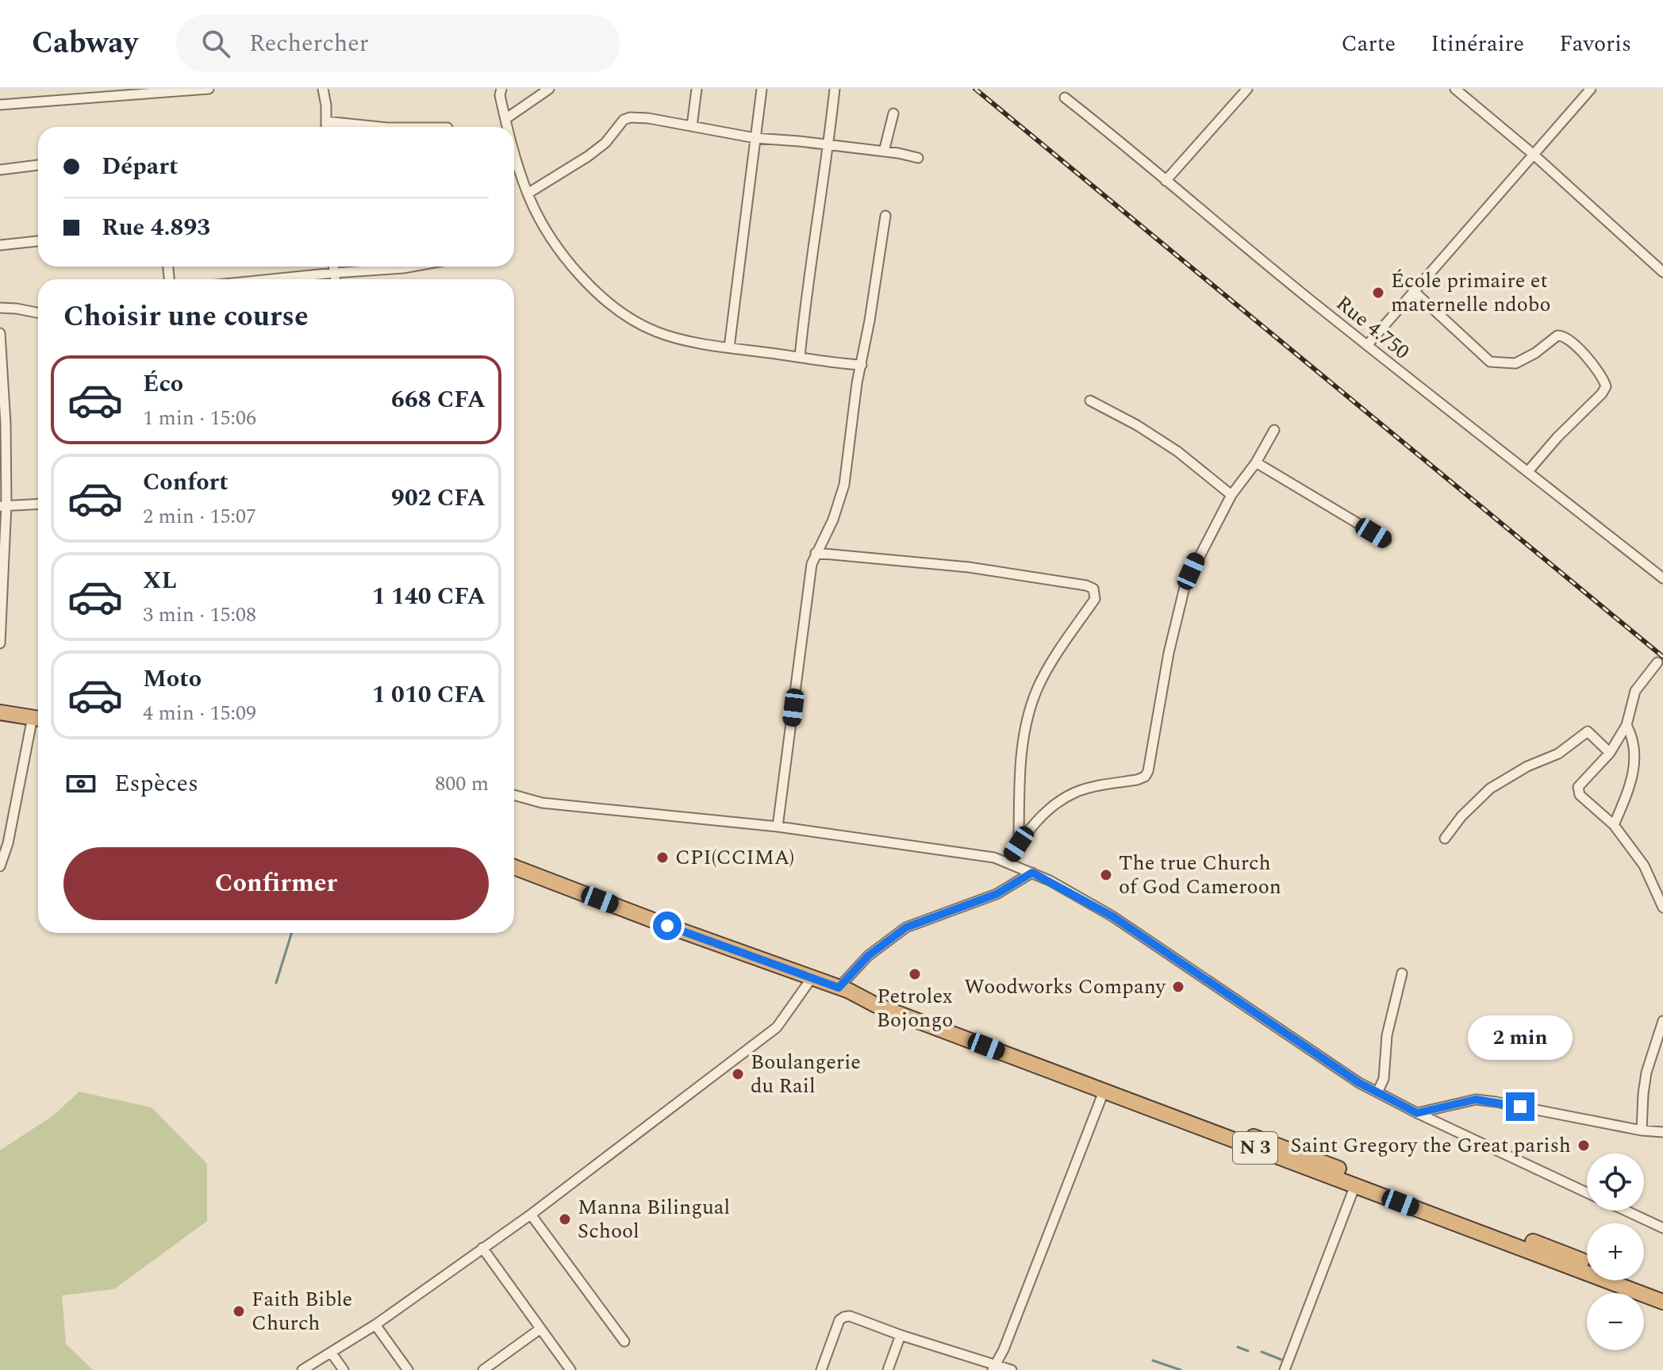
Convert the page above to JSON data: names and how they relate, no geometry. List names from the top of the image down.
{
  "streets": {
    "highway": ["N 3"],
    "street": ["Rue 4.750"]
  },
  "places": [
    "École primaire et maternelle ndobo",
    "CPI(CCIMA)",
    "The true Church of God Cameroon",
    "Petrolex Bojongo",
    "Woodworks Company",
    "Boulangerie du Rail",
    "Saint Gregory the Great parish",
    "Manna Bilingual School",
    "Faith Bible Church"
  ],
  "page": {
    "header": "Cabway",
    "search": "Rechercher",
    "nav": ["Carte", "Itinéraire", "Favoris"],
    "banner": ["Départ", "Rue 4.893"],
    "heading": "Choisir une course",
    "list": [
      {
        "name": "Éco",
        "note": "1 min · 15:06",
        "value": "668 CFA"
      },
      {
        "name": "Confort",
        "note": "2 min · 15:07",
        "value": "902 CFA"
      },
      {
        "name": "XL",
        "note": "3 min · 15:08",
        "value": "1 140 CFA"
      },
      {
        "name": "Moto",
        "note": "4 min · 15:09",
        "value": "1 010 CFA"
      }
    ],
    "pay": ["Espèces", "800 m"],
    "buttons": "Confirmer",
    "bubble": "2 min",
    "map_buttons": ["+", "−"]
  }
}
